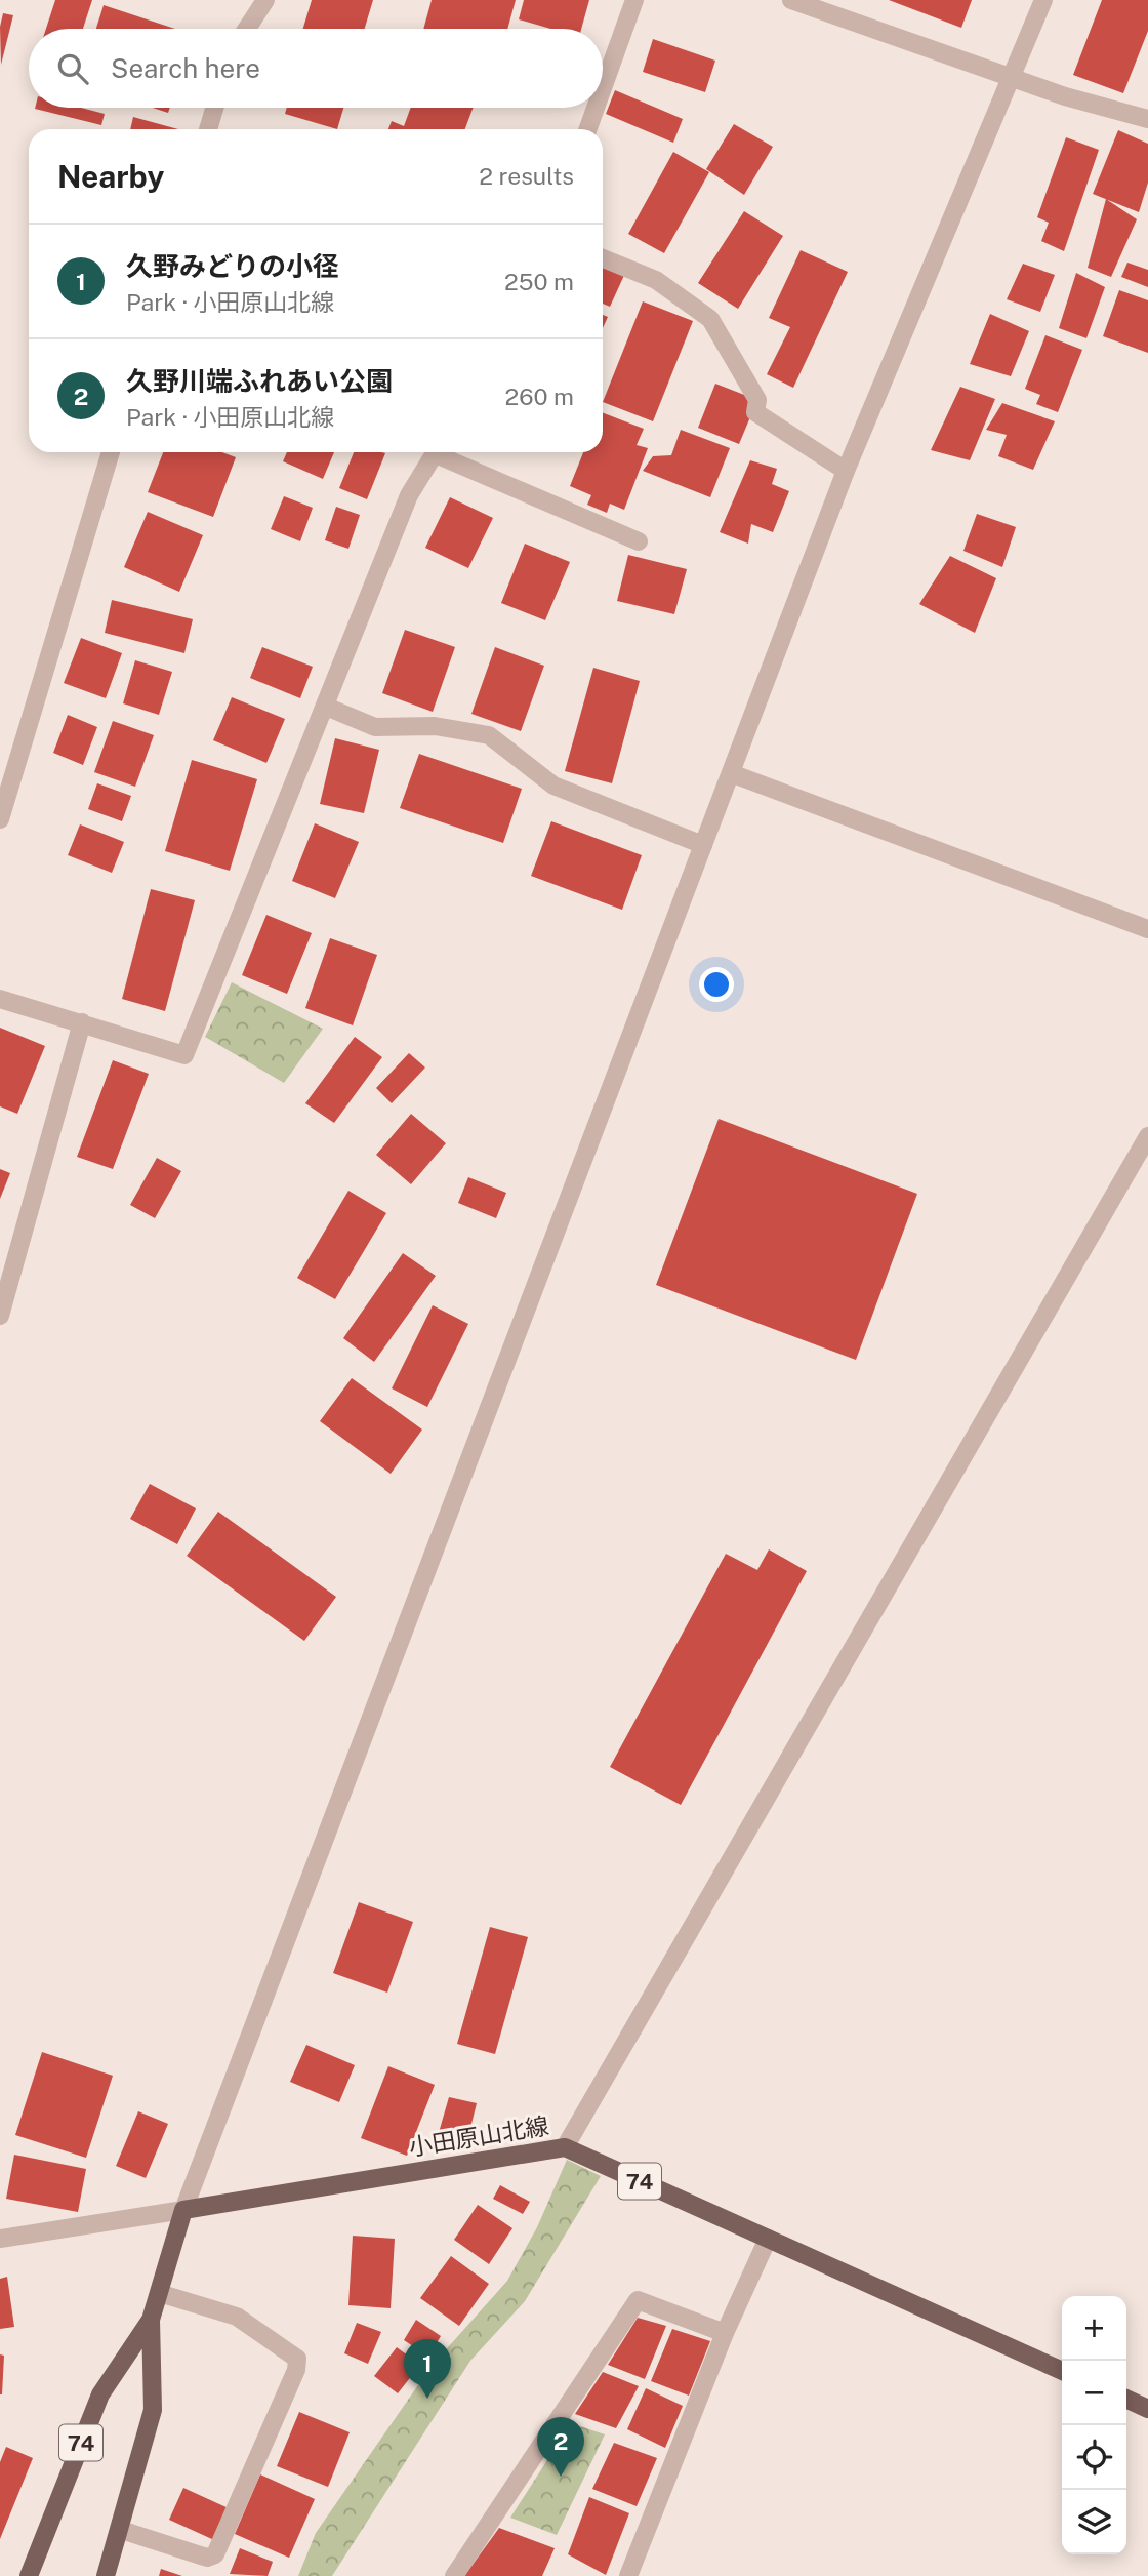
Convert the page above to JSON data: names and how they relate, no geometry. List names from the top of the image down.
{
  "streets": {
    "main road": ["小田原山北線", "74"]
  },
  "crossings": [
    ["小田原山北線", "74"]
  ],
  "page": {
    "search": "Search here",
    "heading": ["Nearby", "2 results"],
    "list": [
      {
        "mark": "1",
        "name": "久野みどりの小径",
        "note": "Park · 小田原山北線",
        "value": "250 m"
      },
      {
        "mark": "2",
        "name": "久野川端ふれあい公園",
        "note": "Park · 小田原山北線",
        "value": "260 m"
      }
    ],
    "map_buttons": ["+", "−"],
    "pins": ["1", "2"]
  }
}
